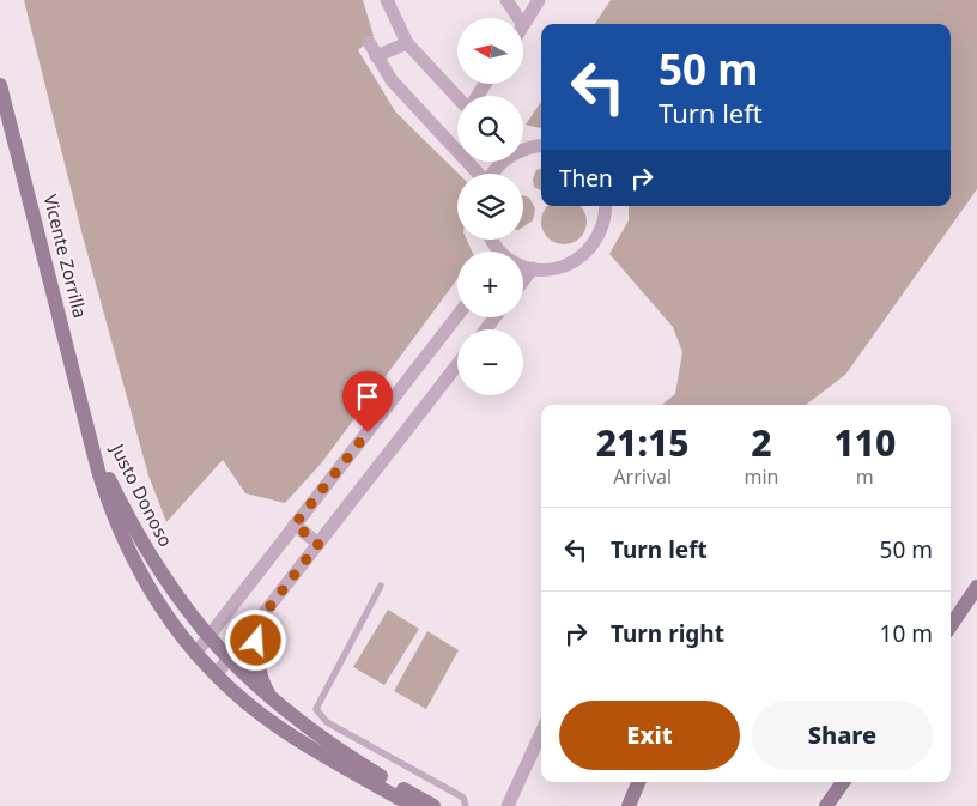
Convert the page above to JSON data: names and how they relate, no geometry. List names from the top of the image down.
{
  "streets": {
    "main road": ["Vicente Zorrilla", "Justo Donoso"]
  },
  "crossings": [
    ["Vicente Zorrilla", "Justo Donoso"]
  ],
  "north": "left",
  "page": {
    "map_buttons": ["+", "−"],
    "turn": ["50 m", "Turn left"],
    "then": "Then",
    "eta": [
      "21:15",
      "Arrival",
      "2",
      "min",
      "110",
      "m"
    ],
    "list": [
      {
        "name": "Turn left",
        "value": "50 m"
      },
      {
        "name": "Turn right",
        "value": "10 m"
      }
    ],
    "buttons": ["Exit", "Share"]
  }
}
